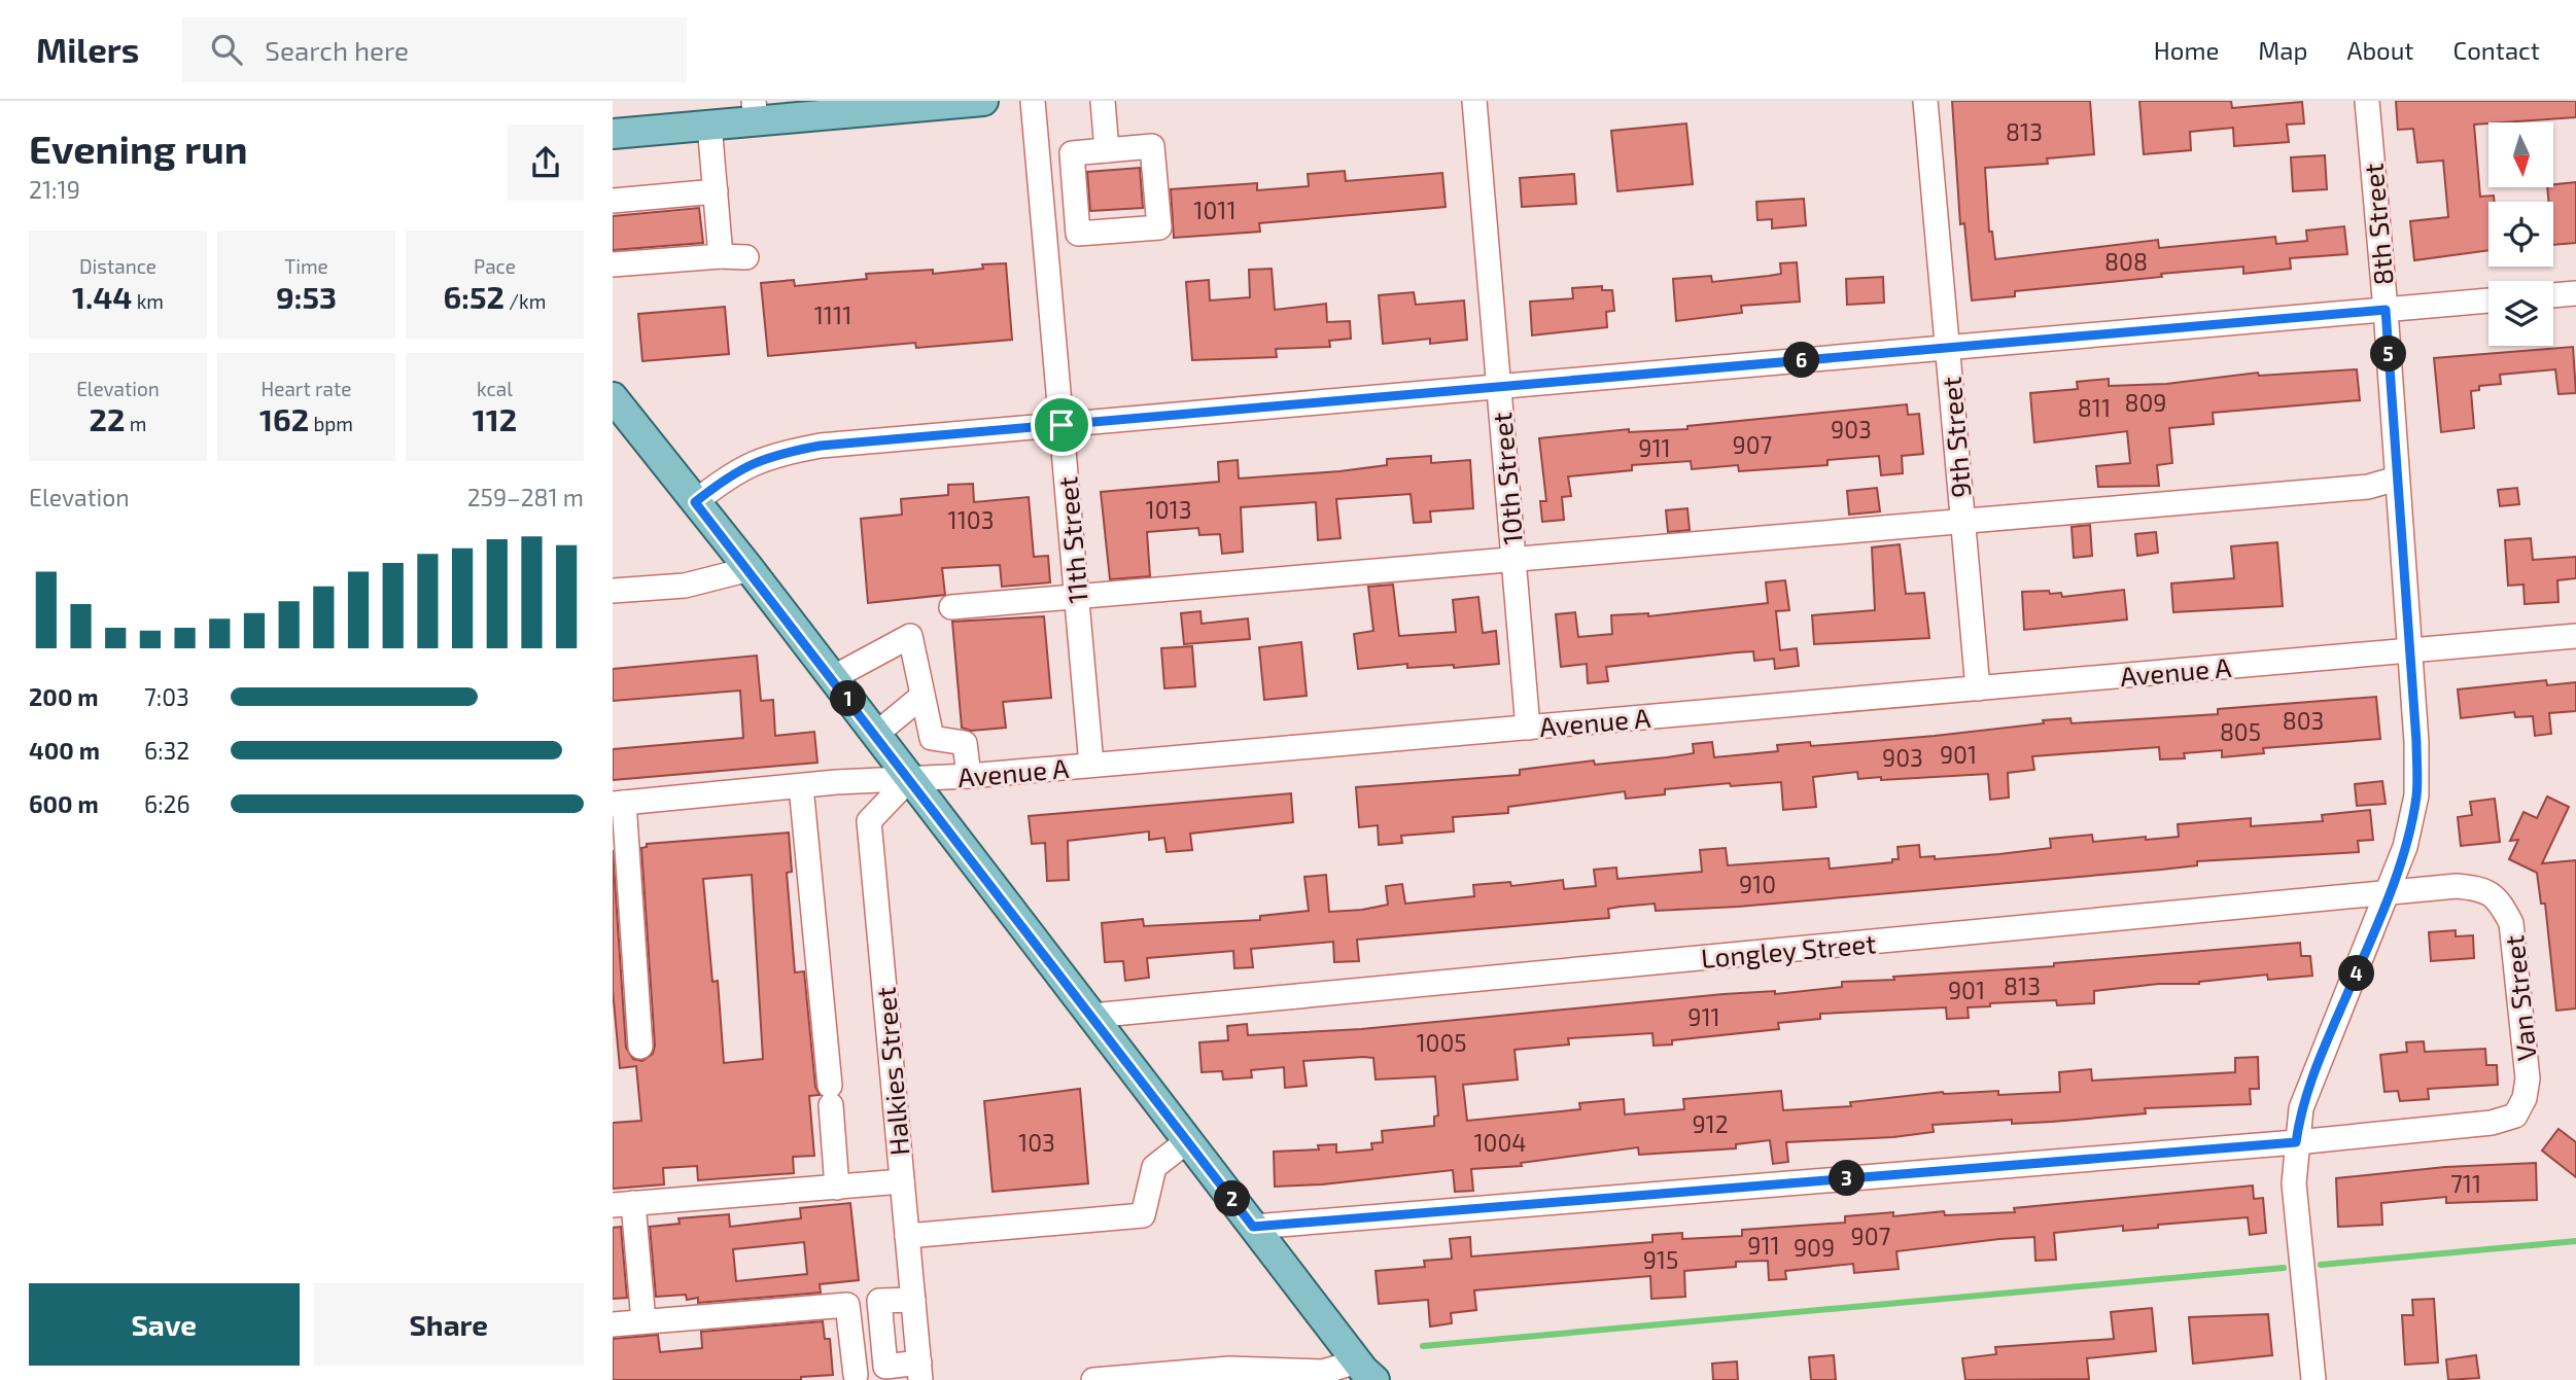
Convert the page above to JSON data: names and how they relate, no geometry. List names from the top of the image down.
{
  "streets": {
    "street": [
      "8th Street",
      "9th Street",
      "10th Street",
      "11th Street",
      "Avenue A",
      "Longley Street",
      "Van Street",
      "Halkies Street"
    ]
  },
  "crossings": [
    ["8th Street", "Avenue A"],
    ["8th Street", "Longley Street"],
    ["8th Street", "Van Street"],
    ["9th Street", "Avenue A"],
    ["10th Street", "Avenue A"],
    ["11th Street", "Avenue A"],
    ["Avenue A", "Halkies Street"],
    ["Longley Street", "Van Street"]
  ],
  "house_numbers": [
    "813",
    "1011",
    "808",
    "1111",
    "809",
    "811",
    "903",
    "907",
    "911",
    "1013",
    "1103",
    "803",
    "805",
    "901",
    "903",
    "910",
    "813",
    "901",
    "911",
    "1005",
    "912",
    "103",
    "1004",
    "711",
    "907",
    "911",
    "909",
    "915"
  ],
  "north": "bottom",
  "page": {
    "header": "Milers",
    "search": "Search here",
    "nav": [
      "Home",
      "Map",
      "About",
      "Contact"
    ],
    "heading": ["Evening run", "21:19"],
    "stats": [
      ["Distance", "1.44 km"],
      ["Time", "9:53"],
      ["Pace", "6:52 /km"],
      ["Elevation", "22 m"],
      ["Heart rate", "162 bpm"],
      ["kcal", "112"]
    ],
    "pins": [
      "5",
      "6",
      "1",
      "4",
      "3",
      "2"
    ],
    "chart": ["Elevation", "259–281 m"],
    "list": [
      {
        "name": "200 m",
        "note": "7:03"
      },
      {
        "name": "400 m",
        "note": "6:32"
      },
      {
        "name": "600 m",
        "note": "6:26"
      }
    ],
    "buttons": ["Save", "Share"]
  }
}
